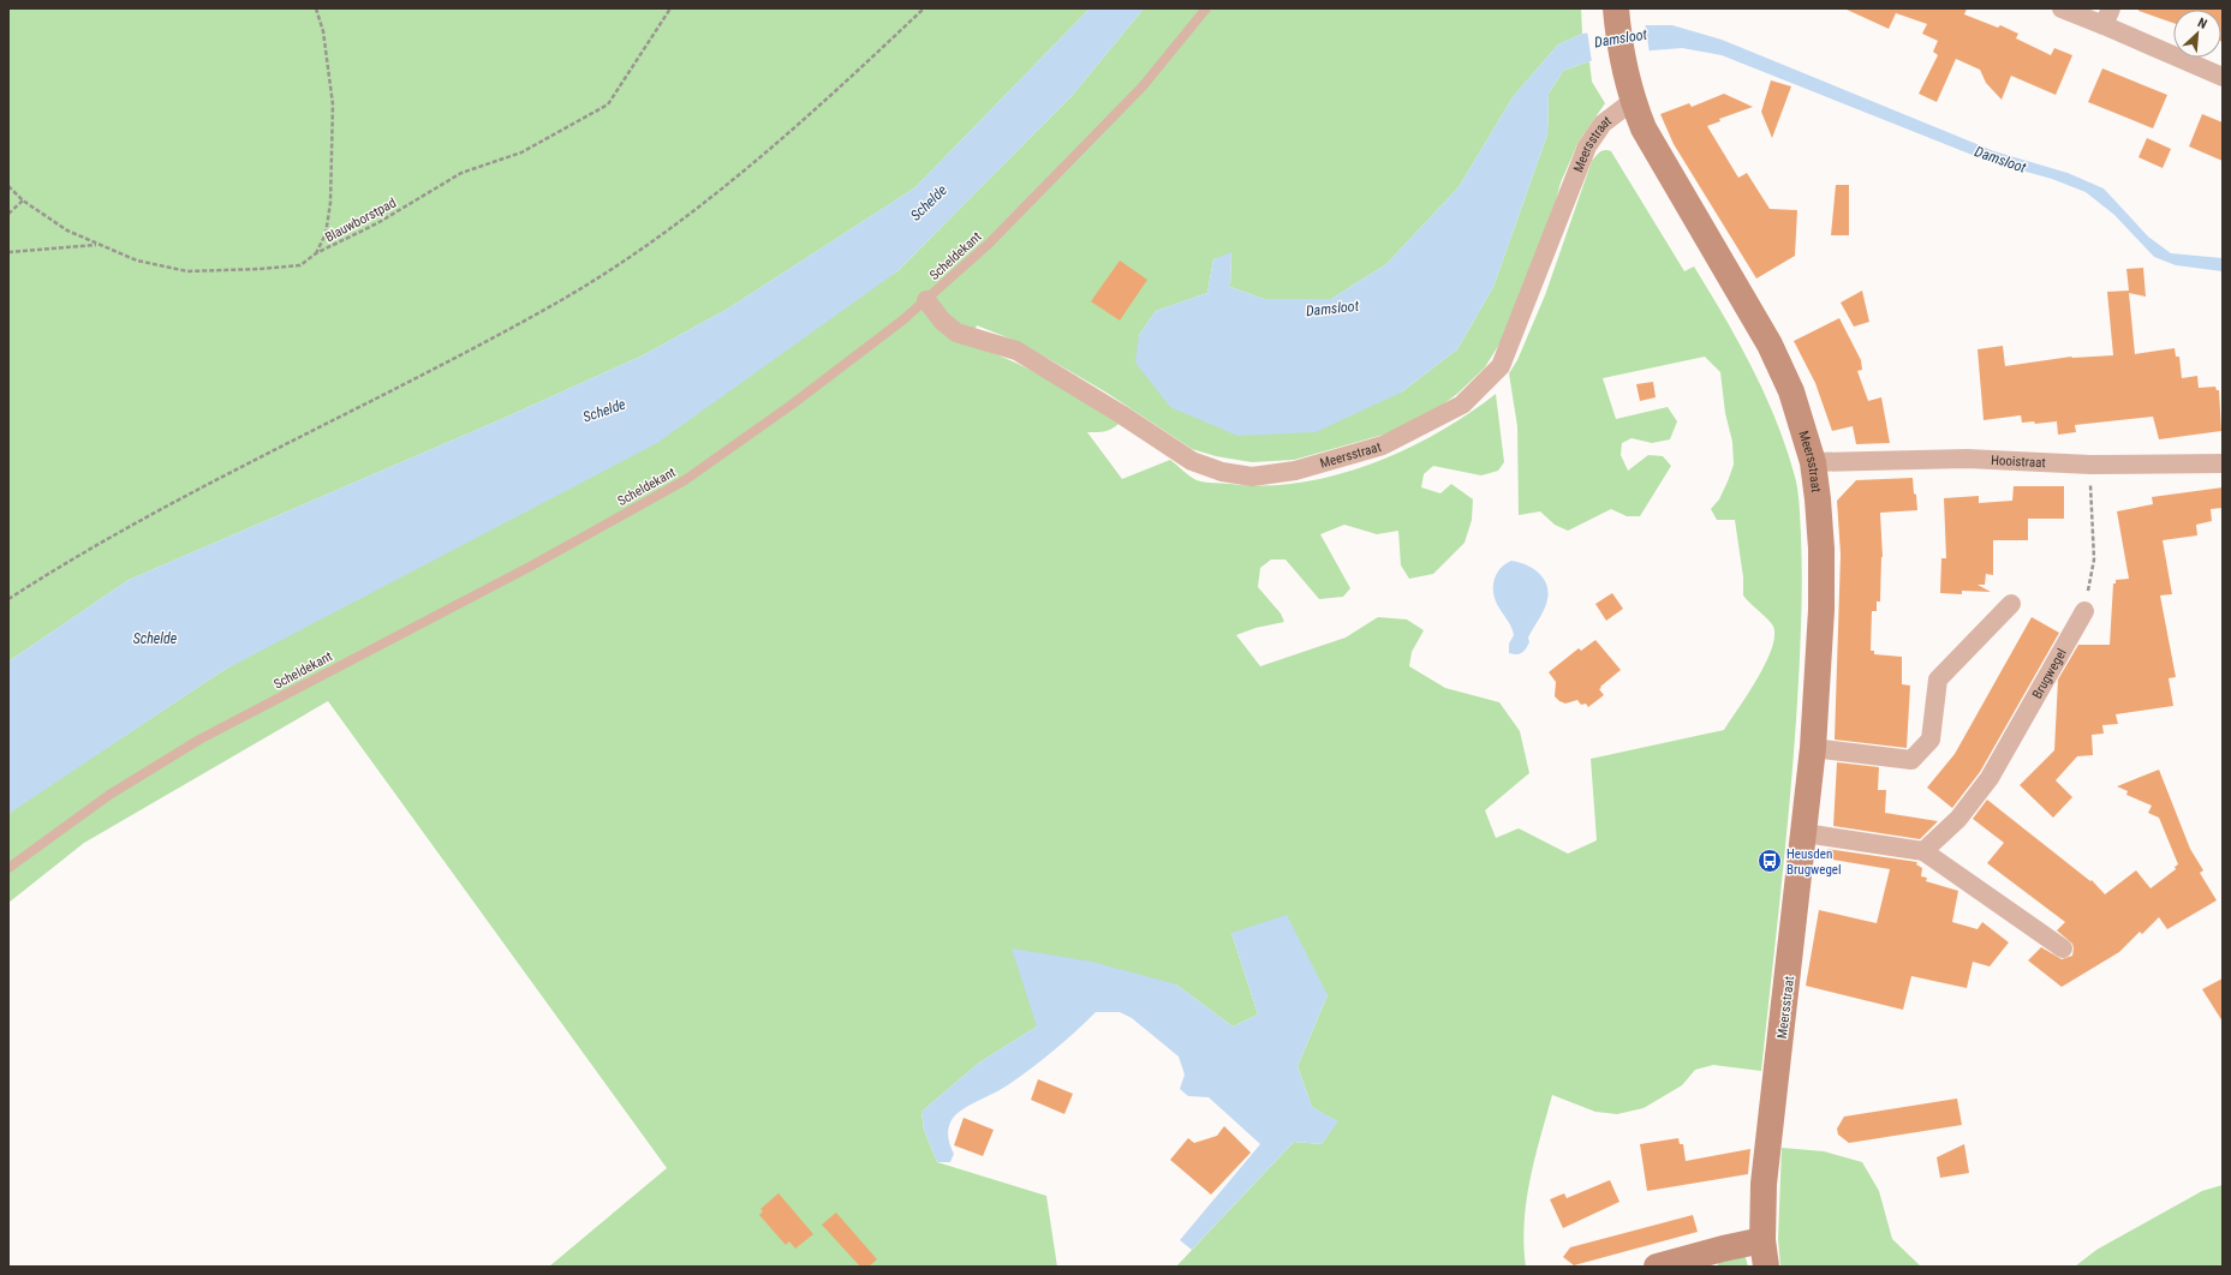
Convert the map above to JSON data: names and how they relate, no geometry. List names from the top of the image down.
{
  "streets": {
    "main road": ["Meersstraat"],
    "street": ["Hooistraat", "Brugwegel"],
    "lane": ["Scheldekant"],
    "path": ["Blauwborstpad"]
  },
  "crossings": [
    ["Meersstraat", "Scheldekant"],
    ["Meersstraat", "Hooistraat"]
  ],
  "water": ["Damsloot", "Schelde"],
  "places": {
    "bus stop": ["Heusden Brugwegel"]
  },
  "north": "top right"
}
